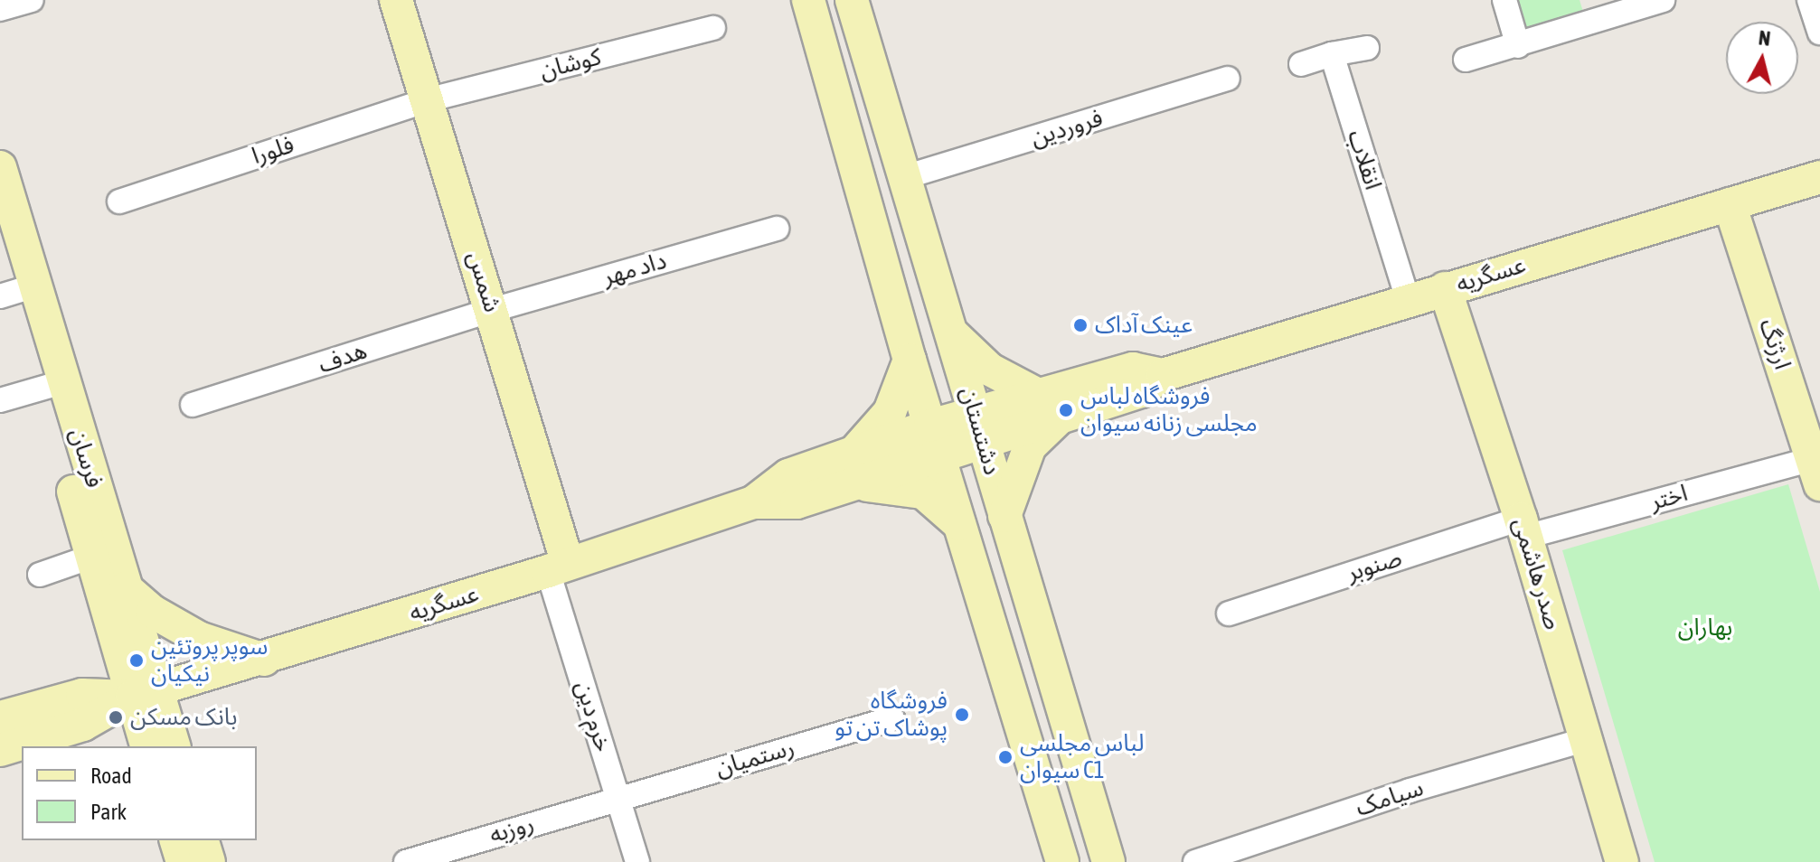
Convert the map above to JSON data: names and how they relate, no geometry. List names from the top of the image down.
{
  "streets": {
    "street": [
      "کوشان",
      "فروردین",
      "فلورا",
      "انقلاب",
      "داد مهر",
      "عسگریه",
      "شمس",
      "ارژنگ",
      "هدف",
      "دشتستان",
      "فرسان",
      "اختر",
      "صنوبر",
      "صدر هاشمی",
      "خرم دین",
      "رستمیان",
      "سیامک",
      "روزبه"
    ]
  },
  "crossings": [
    ["کوشان", "فلورا"],
    ["کوشان", "شمس"],
    ["فروردین", "دشتستان"],
    ["فلورا", "شمس"],
    ["انقلاب", "عسگریه"],
    ["داد مهر", "شمس"],
    ["داد مهر", "هدف"],
    ["عسگریه", "شمس"],
    ["عسگریه", "ارژنگ"],
    ["عسگریه", "دشتستان"],
    ["عسگریه", "فرسان"],
    ["عسگریه", "صدر هاشمی"],
    ["عسگریه", "خرم دین"],
    ["شمس", "هدف"],
    ["شمس", "خرم دین"],
    ["ارژنگ", "اختر"],
    ["اختر", "صنوبر"],
    ["اختر", "صدر هاشمی"],
    ["صنوبر", "صدر هاشمی"],
    ["صدر هاشمی", "سیامک"],
    ["خرم دین", "رستمیان"],
    ["خرم دین", "روزبه"],
    ["رستمیان", "روزبه"]
  ],
  "parks": ["بهاران"],
  "places": [
    "عینک آداک",
    "فروشگاه لباس مجلسی زنانه سیوان",
    "سوپر پروتئین نیکیان",
    "فروشگاه پوشاک تن تو",
    "بانک مسکن",
    "لباس مجلسی سیوان C1"
  ],
  "legend": ["Road", "Park"],
  "north": "top"
}
